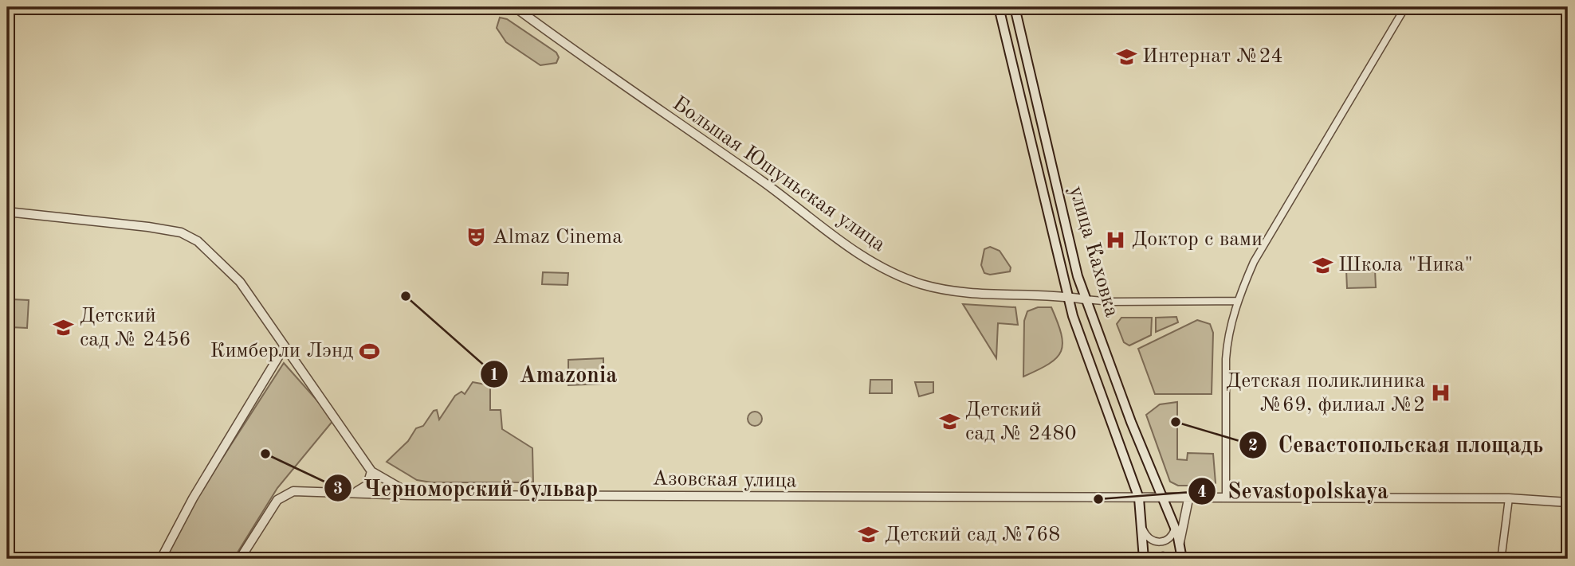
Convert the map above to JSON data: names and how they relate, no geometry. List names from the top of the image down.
{
  "streets": {
    "main road": ["улица Каховка"],
    "street": ["Большая Юшуньская улица", "Азовская улица"]
  },
  "crossings": [
    ["Большая Юшуньская улица", "улица Каховка"],
    ["улица Каховка", "Азовская улица"]
  ],
  "places": {
    "school or university": [
      "Интернат №24",
      "Школа \"Ника\"",
      "Детский сад № 2456",
      "Детский сад № 2480",
      "Детский сад №768"
    ],
    "theatre": ["Almaz Cinema"],
    "hospital": ["Доктор с вами", "Детская поликлиника №69, филиал №2"],
    "other": [
      "Amazonia",
      "Севастопольская площадь",
      "Черноморский бульвар",
      "Sevastopolskaya"
    ],
    "sports": ["Кимберли Лэнд"]
  }
}
